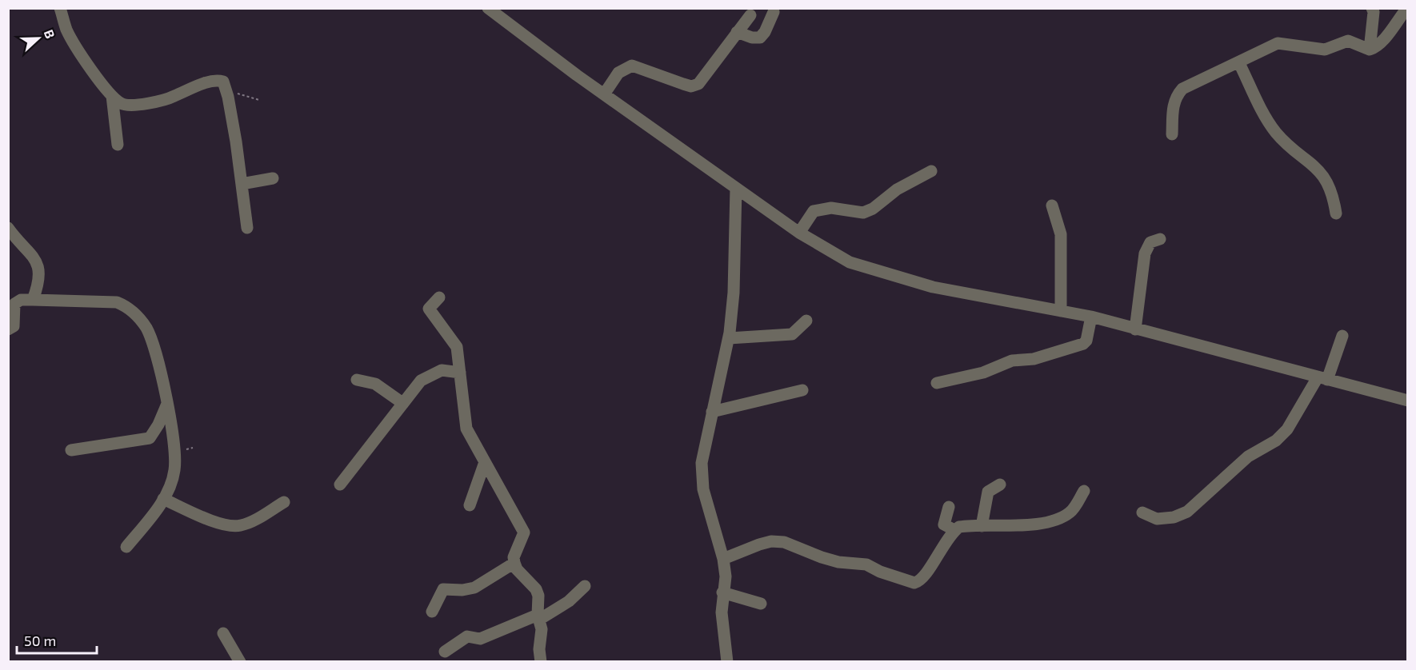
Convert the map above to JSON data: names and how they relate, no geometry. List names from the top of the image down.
{
  "scale_bar": "50 m",
  "north": "right"
}
